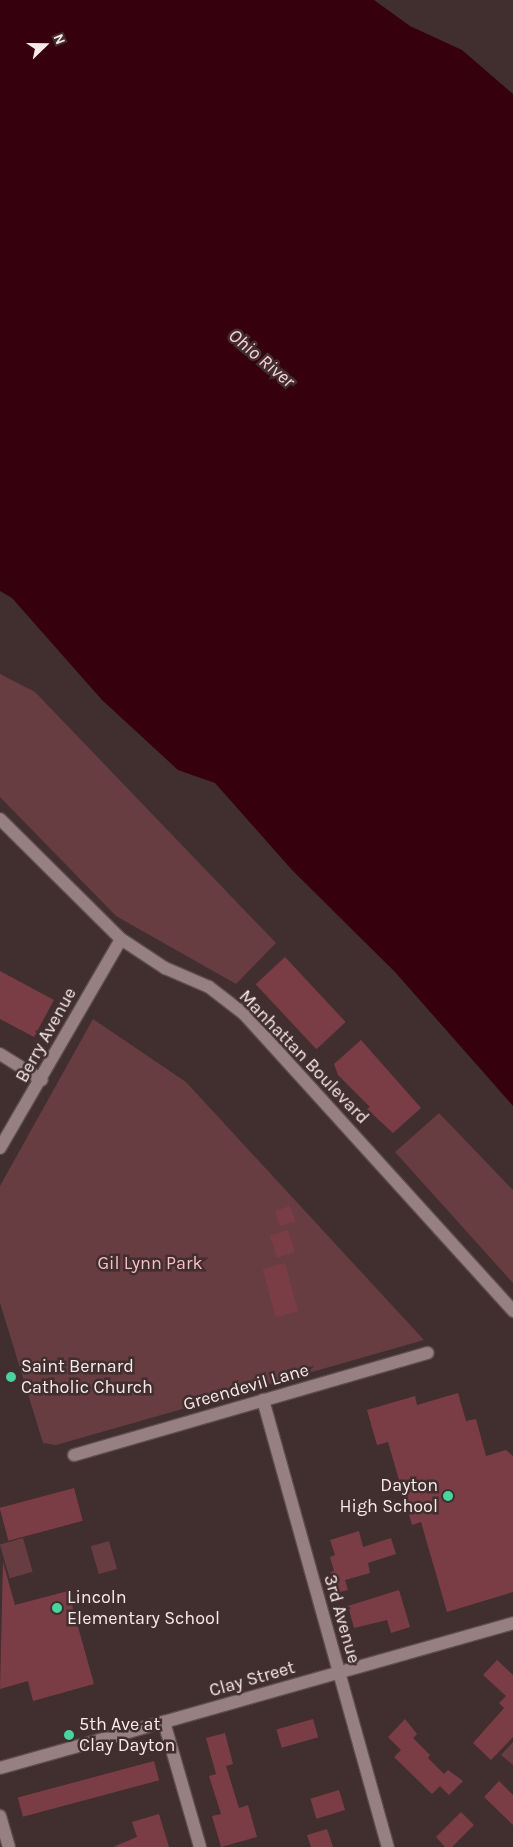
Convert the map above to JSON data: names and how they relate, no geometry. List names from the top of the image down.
{
  "streets": {
    "street": [
      "Berry Avenue",
      "Manhattan Boulevard",
      "Greendevil Lane",
      "3rd Avenue",
      "Clay Street"
    ]
  },
  "crossings": [
    ["Berry Avenue", "Manhattan Boulevard"],
    ["Greendevil Lane", "3rd Avenue"],
    ["3rd Avenue", "Clay Street"]
  ],
  "water": ["Ohio River"],
  "parks": ["Gil Lynn Park"],
  "places": [
    "Saint Bernard Catholic Church",
    "Dayton High School",
    "Lincoln Elementary School",
    "5th Ave at Clay Dayton"
  ],
  "north": "right"
}
